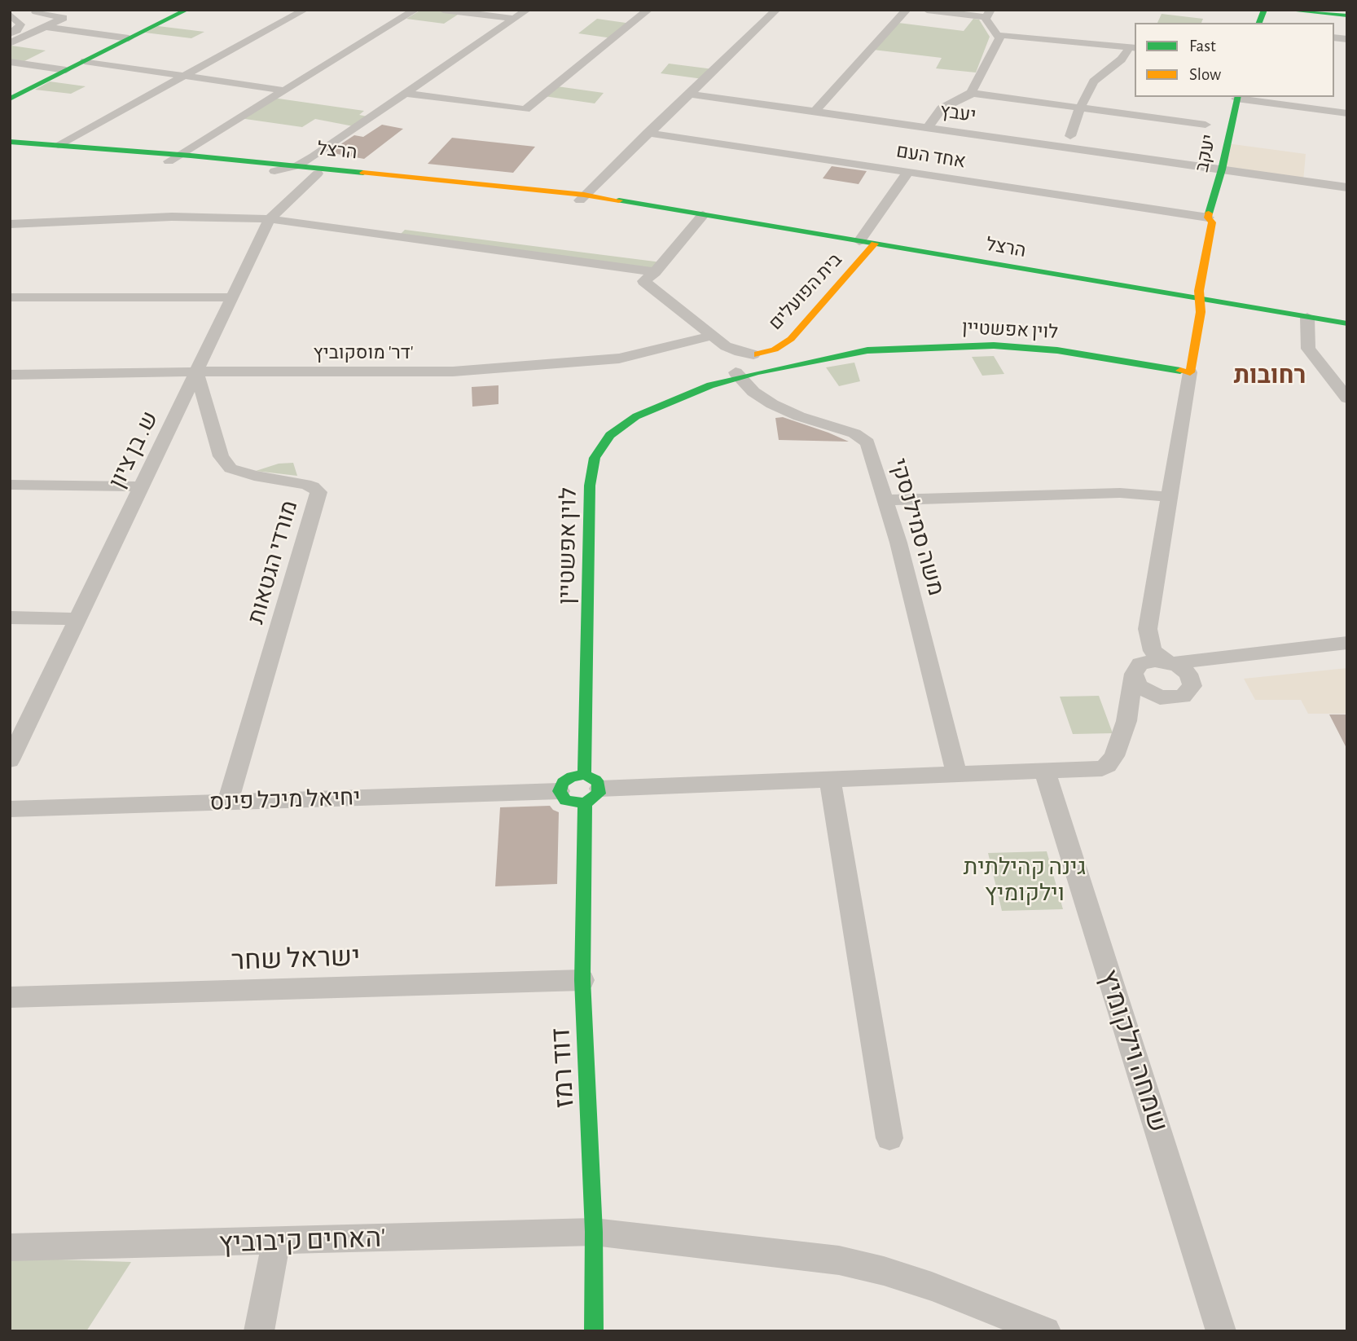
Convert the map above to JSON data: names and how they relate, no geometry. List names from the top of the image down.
{
  "streets": {
    "street": [
      "יעבץ",
      "הרצל",
      "יעקב",
      "אחד העם",
      "בית הפועלים",
      "לוין אפשטיין",
      "דר' מוסקוביץ'",
      "ש. בן ציון",
      "משה סמילנסקי",
      "מורדי הגטאות",
      "יחיאל מיכל פינס",
      "ישראל שחר",
      "שמחה וילקומיץ",
      "דוד רמז",
      "האחים קיבוביץ'"
    ]
  },
  "crossings": [
    ["יעבץ", "יעקב"],
    ["הרצל", "יעקב"],
    ["הרצל", "בית הפועלים"],
    ["הרצל", "ש. בן ציון"],
    ["יעקב", "אחד העם"],
    ["בית הפועלים", "לוין אפשטיין"],
    ["בית הפועלים", "משה סמילנסקי"],
    ["לוין אפשטיין", "משה סמילנסקי"],
    ["לוין אפשטיין", "דוד רמז"],
    ["דר' מוסקוביץ'", "ש. בן ציון"],
    ["דר' מוסקוביץ'", "מורדי הגטאות"],
    ["ש. בן ציון", "מורדי הגטאות"],
    ["מורדי הגטאות", "יחיאל מיכל פינס"],
    ["ישראל שחר", "דוד רמז"],
    ["דוד רמז", "האחים קיבוביץ'"]
  ],
  "districts": ["רחובות"],
  "parks": ["גינה קהילתית וילקומיץ"],
  "legend": ["Fast", "Slow"]
}
